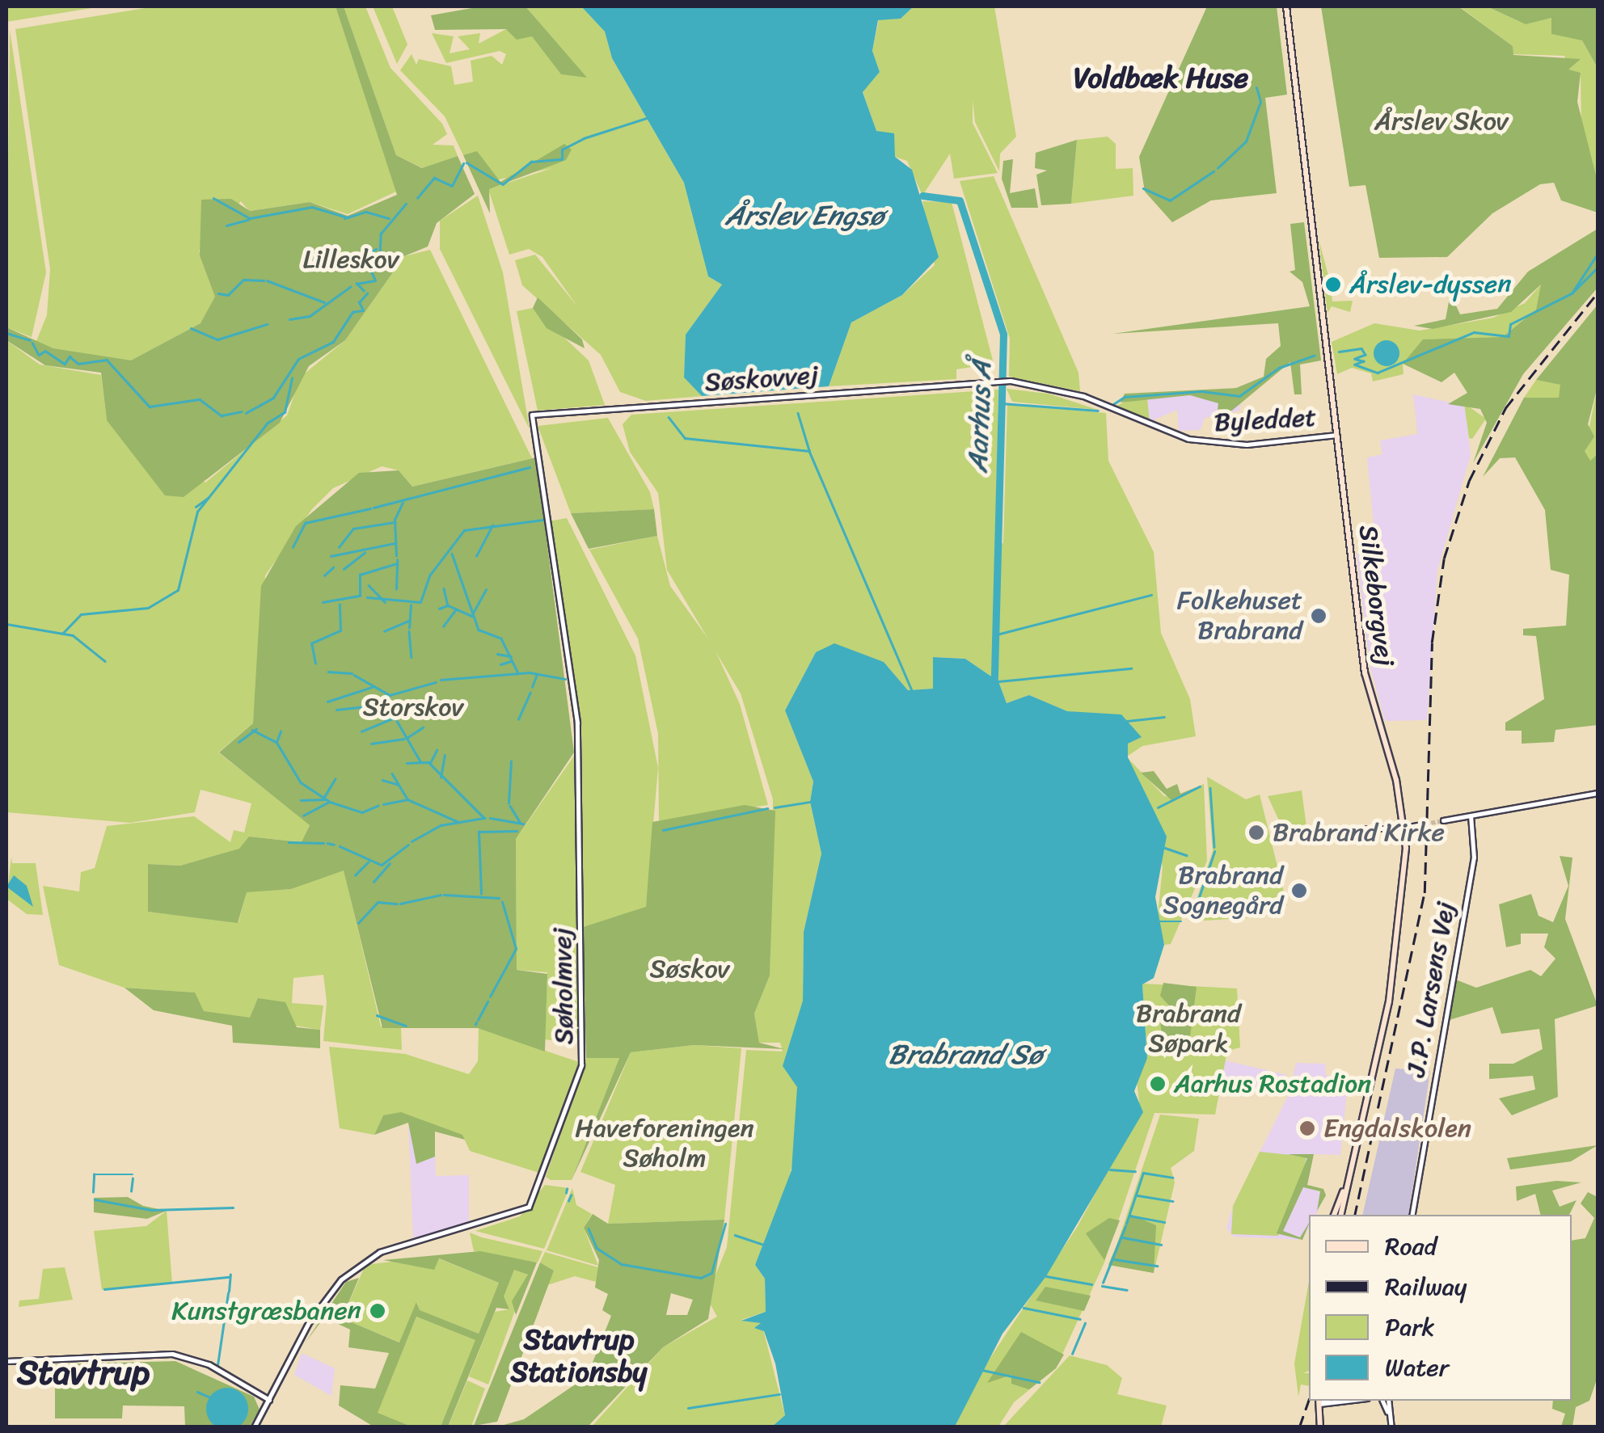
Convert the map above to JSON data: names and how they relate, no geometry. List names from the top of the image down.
{
  "streets": {
    "main road": ["Silkeborgvej"],
    "street": [
      "Søskovvej",
      "Byleddet",
      "Søholmvej",
      "J.P. Larsens Vej"
    ]
  },
  "crossings": [
    ["Søskovvej", "Byleddet"],
    ["Søskovvej", "Søholmvej"],
    ["Byleddet", "Silkeborgvej"]
  ],
  "districts": ["Voldbæk Huse", "Stavtrup Stationsby", "Stavtrup"],
  "water": ["Årslev Engsø", "Aarhus Å", "Brabrand Sø"],
  "parks": [
    "Årslev Skov",
    "Lilleskov",
    "Storskov",
    "Søskov",
    "Brabrand Søpark",
    "Haveforeningen Søholm"
  ],
  "places": [
    "Årslev-dyssen",
    "Folkehuset Brabrand",
    "Brabrand Kirke",
    "Brabrand Sognegård",
    "Aarhus Rostadion",
    "Engdalskolen",
    "Kunstgræsbanen"
  ],
  "legend": [
    "Road",
    "Railway",
    "Park",
    "Water"
  ]
}
